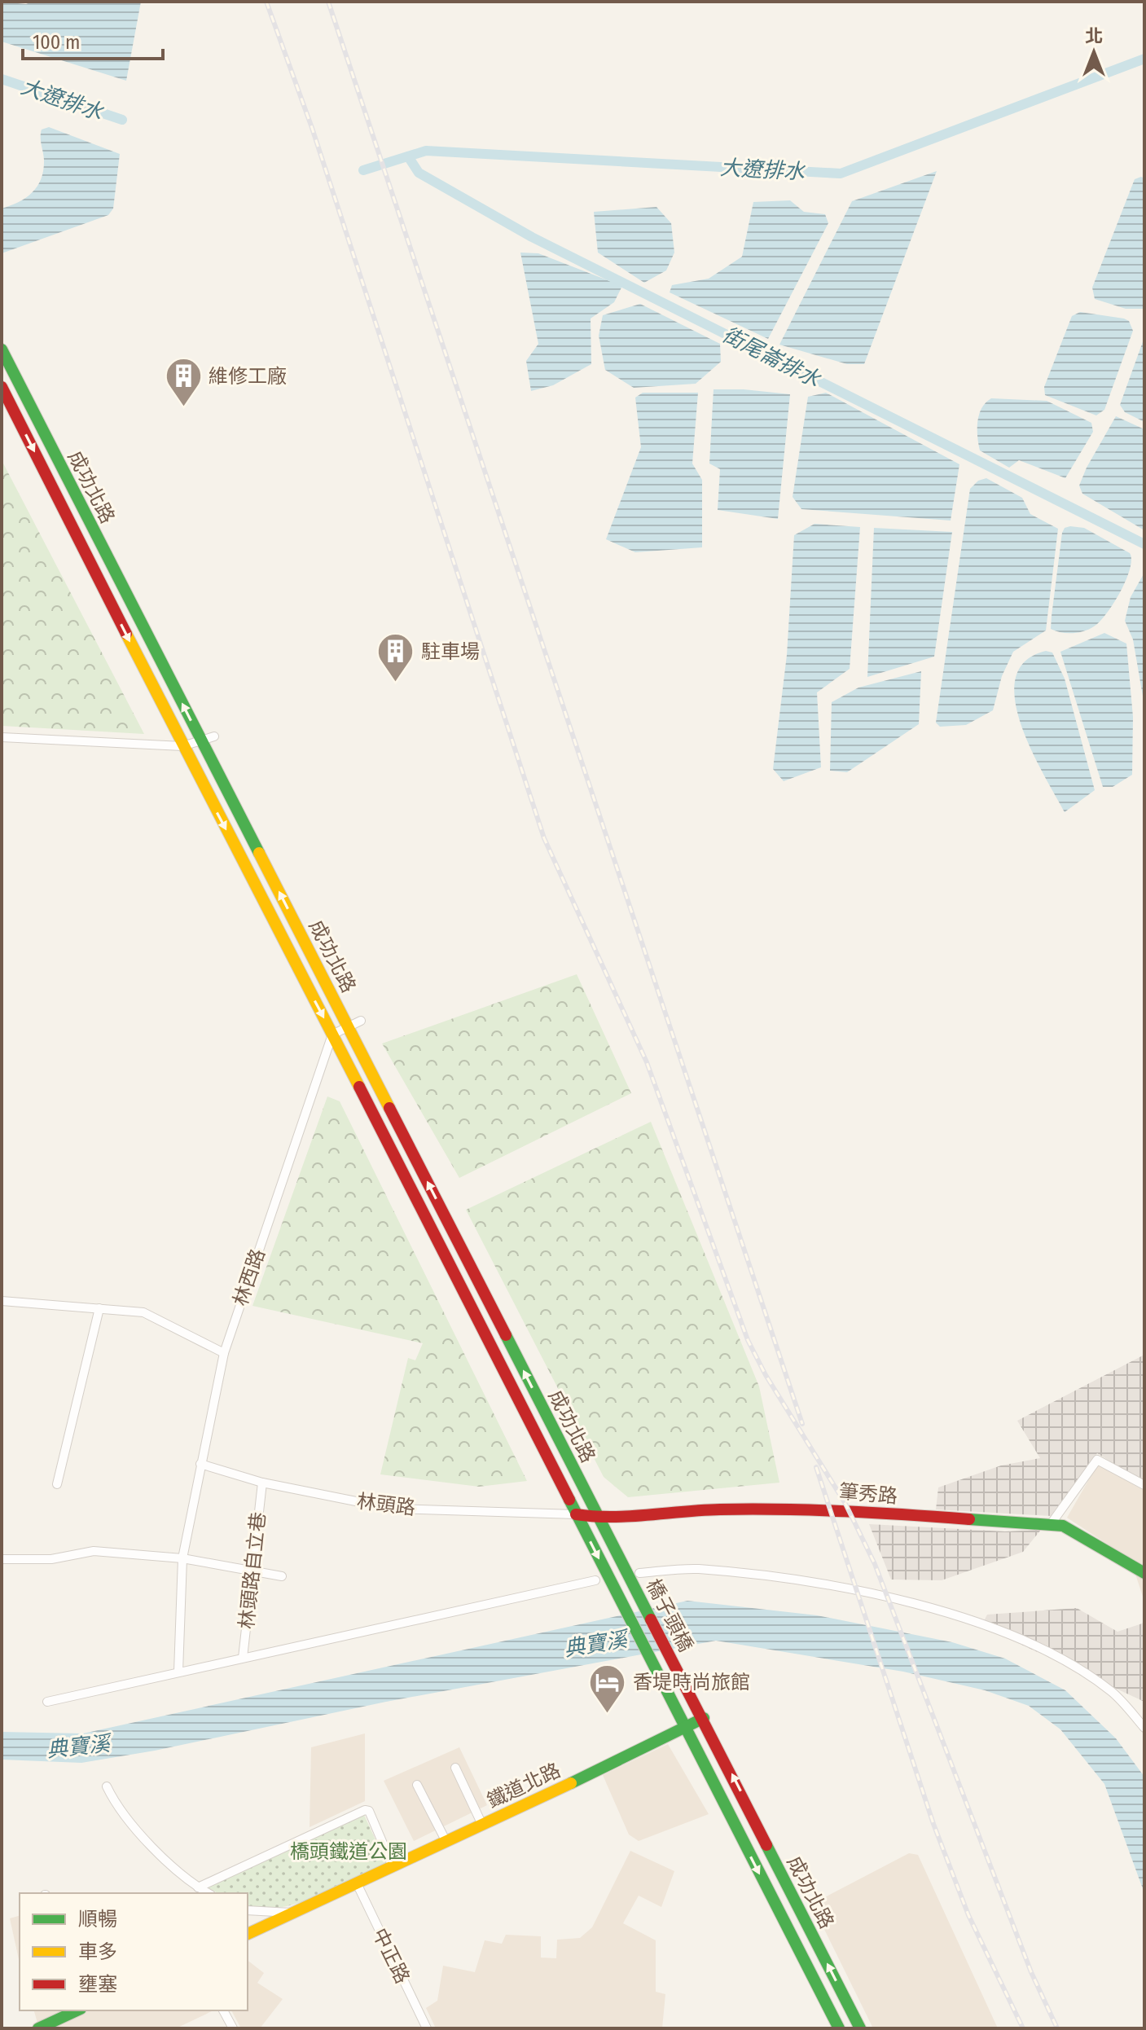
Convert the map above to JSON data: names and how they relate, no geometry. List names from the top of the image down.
{
  "streets": {
    "main road": [
      "成功北路",
      "筆秀路",
      "橋子頭橋",
      "鐵道北路"
    ],
    "street": [
      "林西路",
      "林頭路",
      "林頭路自立巷",
      "中正路"
    ]
  },
  "crossings": [
    ["成功北路", "林西路"],
    ["成功北路", "筆秀路"],
    ["成功北路", "林頭路"],
    ["成功北路", "橋子頭橋"],
    ["成功北路", "鐵道北路"],
    ["林西路", "林頭路"],
    ["筆秀路", "林頭路"],
    ["林頭路", "林頭路自立巷"],
    ["鐵道北路", "中正路"]
  ],
  "water": ["大遼排水", "街尾崙排水", "典寶溪"],
  "parks": ["橋頭鐵道公園"],
  "places": {
    "building": ["維修工廠", "駐車場"],
    "hotel": ["香堤時尚旅館"]
  },
  "legend": ["順暢", "車多", "壅塞"],
  "scale_bar": "100 m",
  "north": "top"
}
